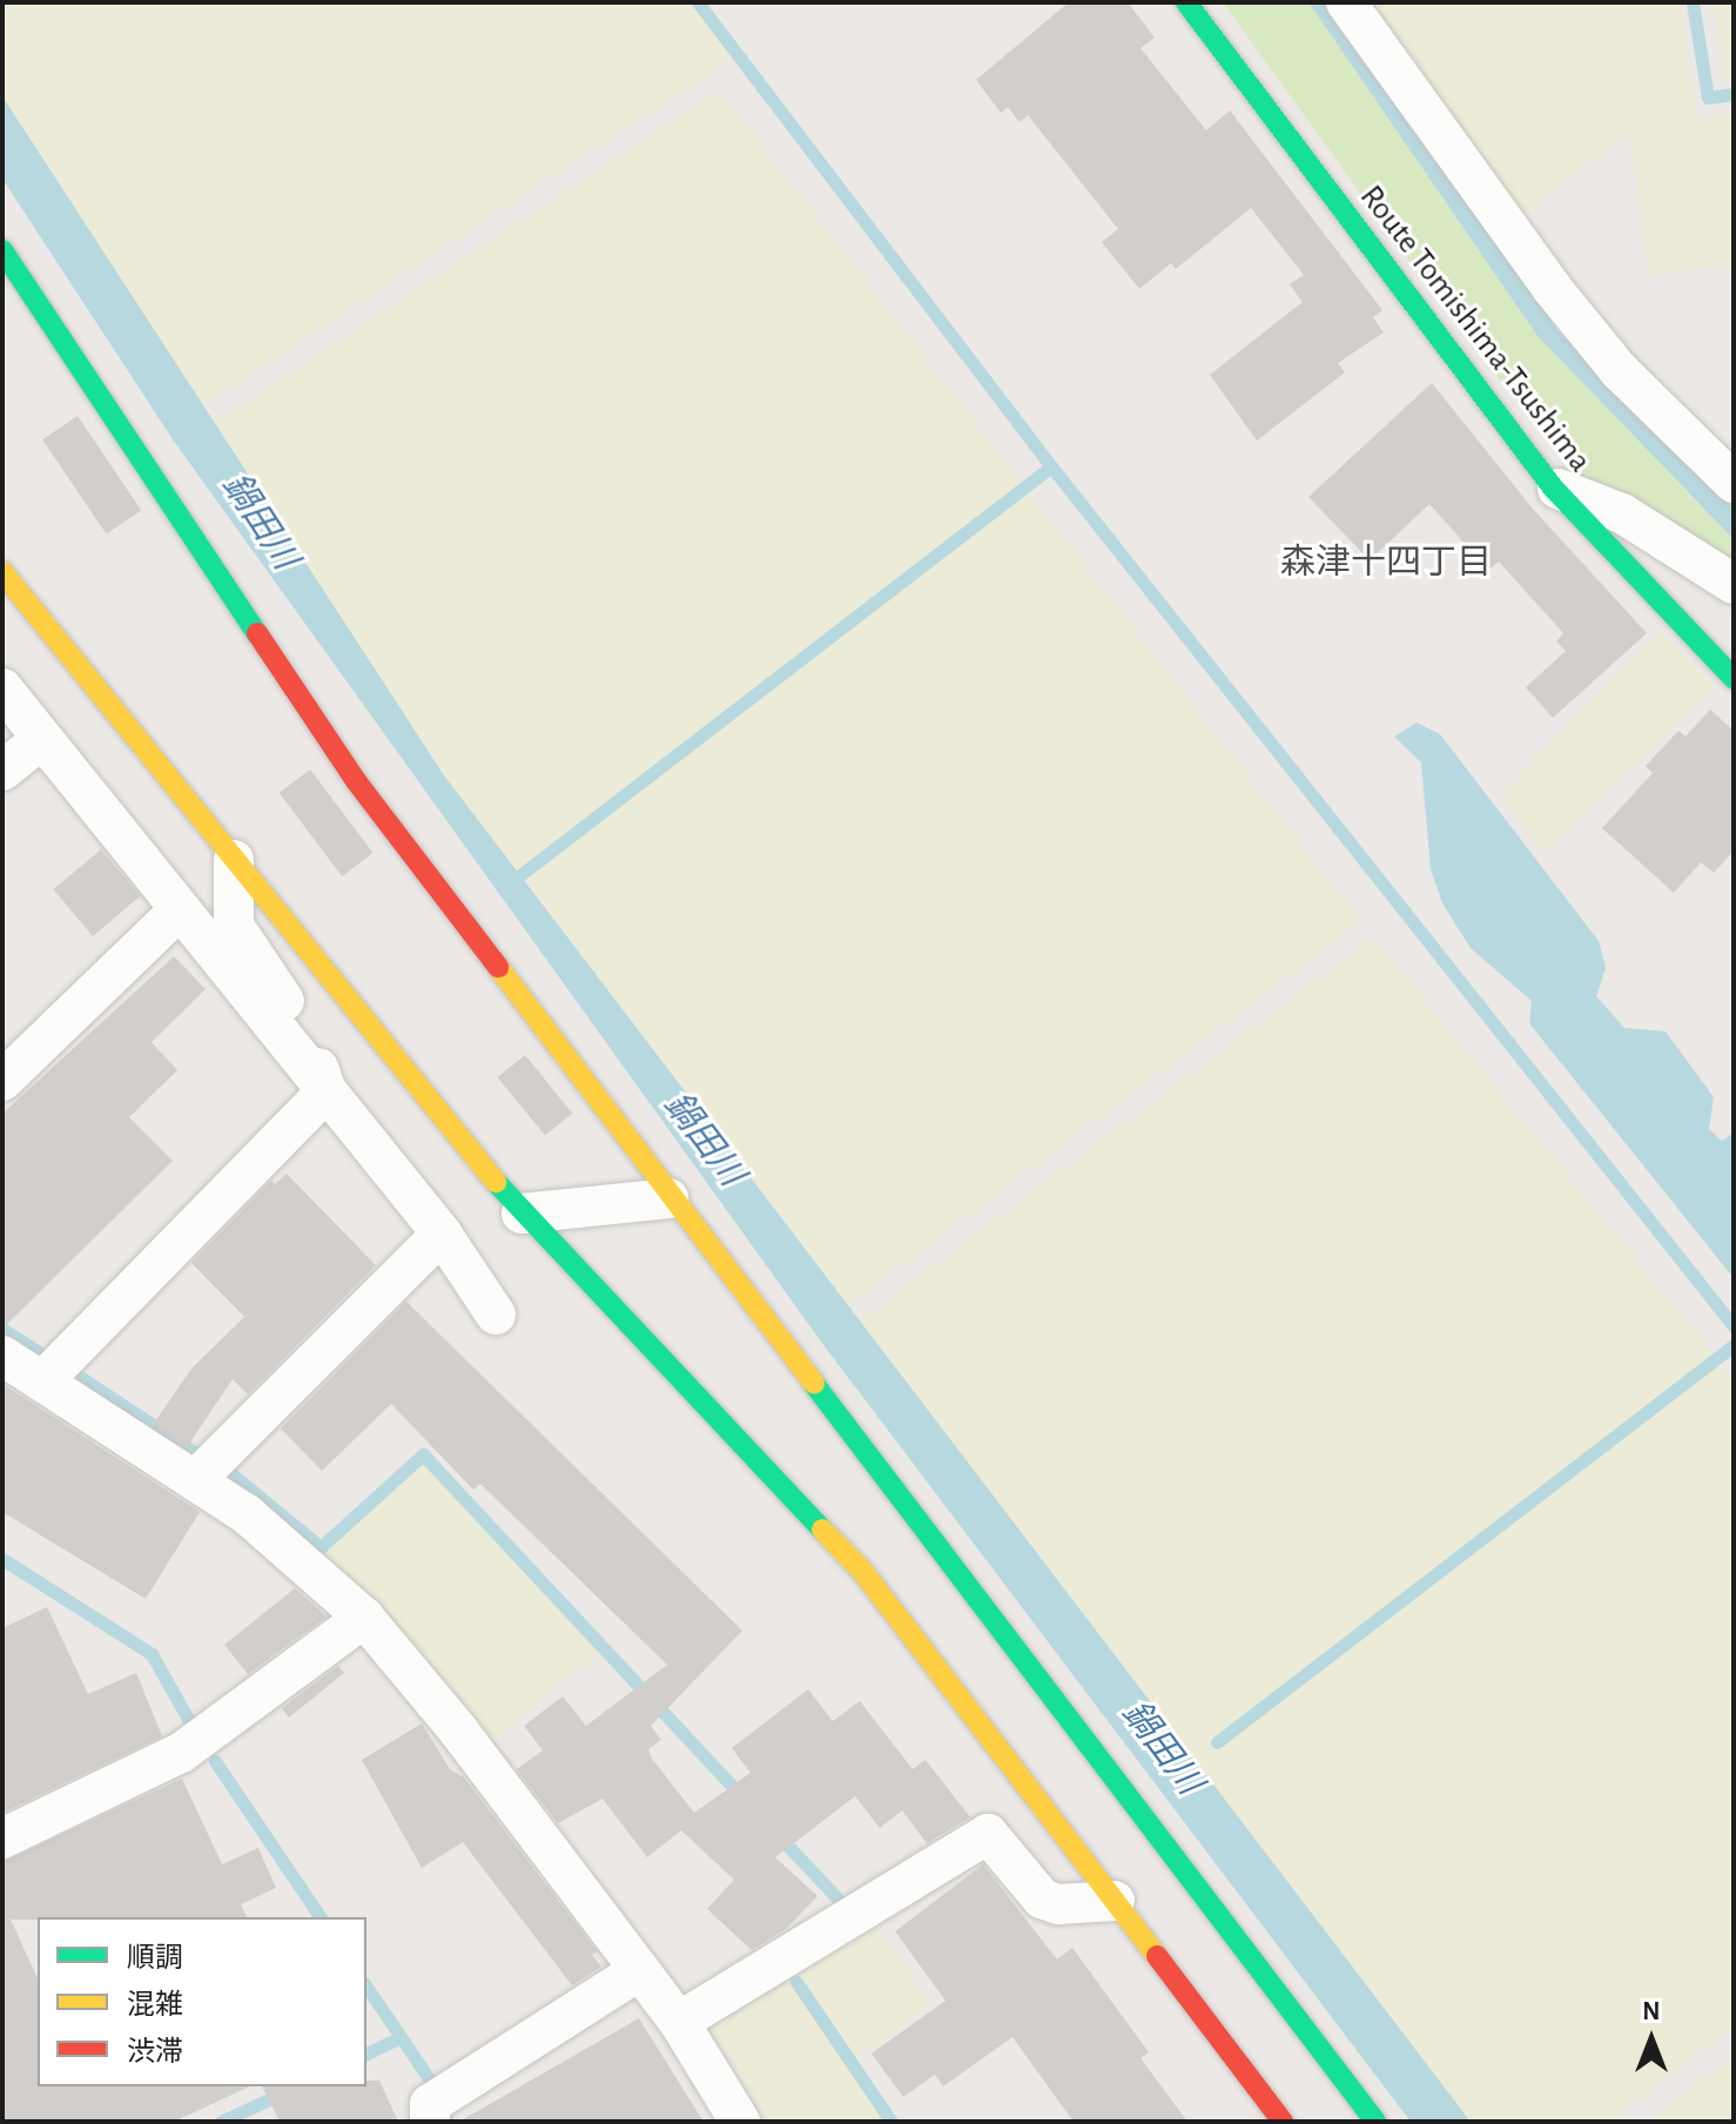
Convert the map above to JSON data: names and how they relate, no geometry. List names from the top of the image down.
{
  "streets": {
    "street": ["Route Tomishima-Tsushima"]
  },
  "districts": ["森津十四丁目"],
  "water": ["鍋田川"],
  "legend": ["順調", "混雑", "渋滞"],
  "north": "top"
}
